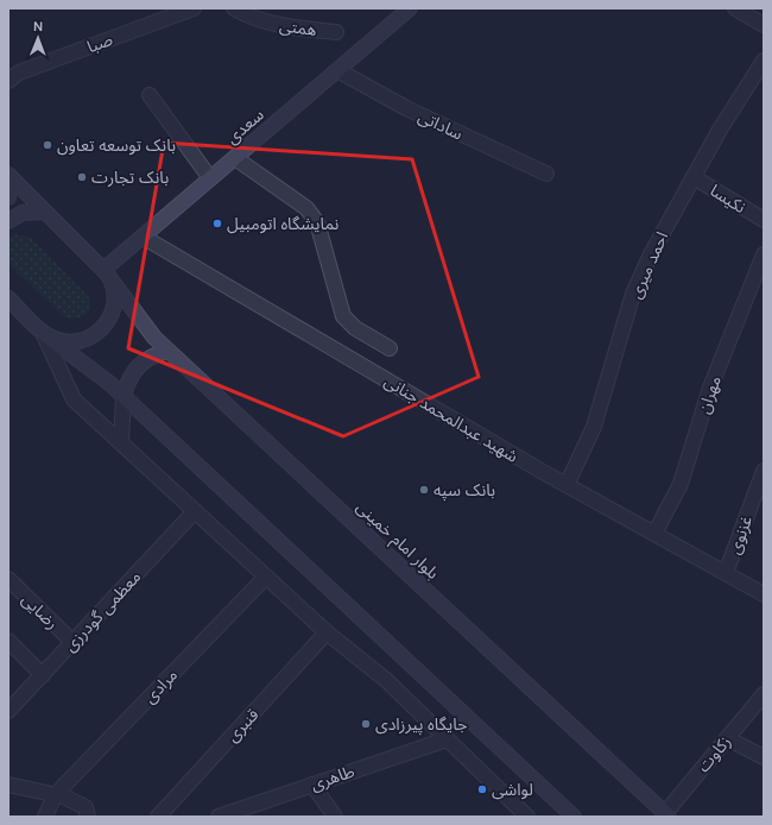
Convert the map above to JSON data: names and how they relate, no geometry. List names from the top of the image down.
{
  "streets": {
    "main road": ["سعدی", "بلوار امام خمینی"],
    "street": [
      "همتی",
      "صبا",
      "ساداتی",
      "نکیسا",
      "احمد میری",
      "مهران",
      "شهید عبدالمحمد جنانی",
      "غزنوی",
      "رضایی",
      "معظمی گودرزی",
      "مرادی",
      "قنبری",
      "زکاوت",
      "طاهری"
    ]
  },
  "crossings": [
    ["ساداتی", "سعدی"],
    ["سعدی", "شهید عبدالمحمد جنانی"],
    ["سعدی", "بلوار امام خمینی"],
    ["نکیسا", "احمد میری"],
    ["احمد میری", "شهید عبدالمحمد جنانی"],
    ["مهران", "شهید عبدالمحمد جنانی"],
    ["شهید عبدالمحمد جنانی", "غزنوی"],
    ["بلوار امام خمینی", "زکاوت"],
    ["رضایی", "معظمی گودرزی"]
  ],
  "places": [
    "بانک توسعه تعاون",
    "بانک تجارت",
    "نمایشگاه اتومبیل",
    "بانک سپه",
    "جایگاه پیرزادی",
    "لواشی"
  ],
  "north": "top"
}
